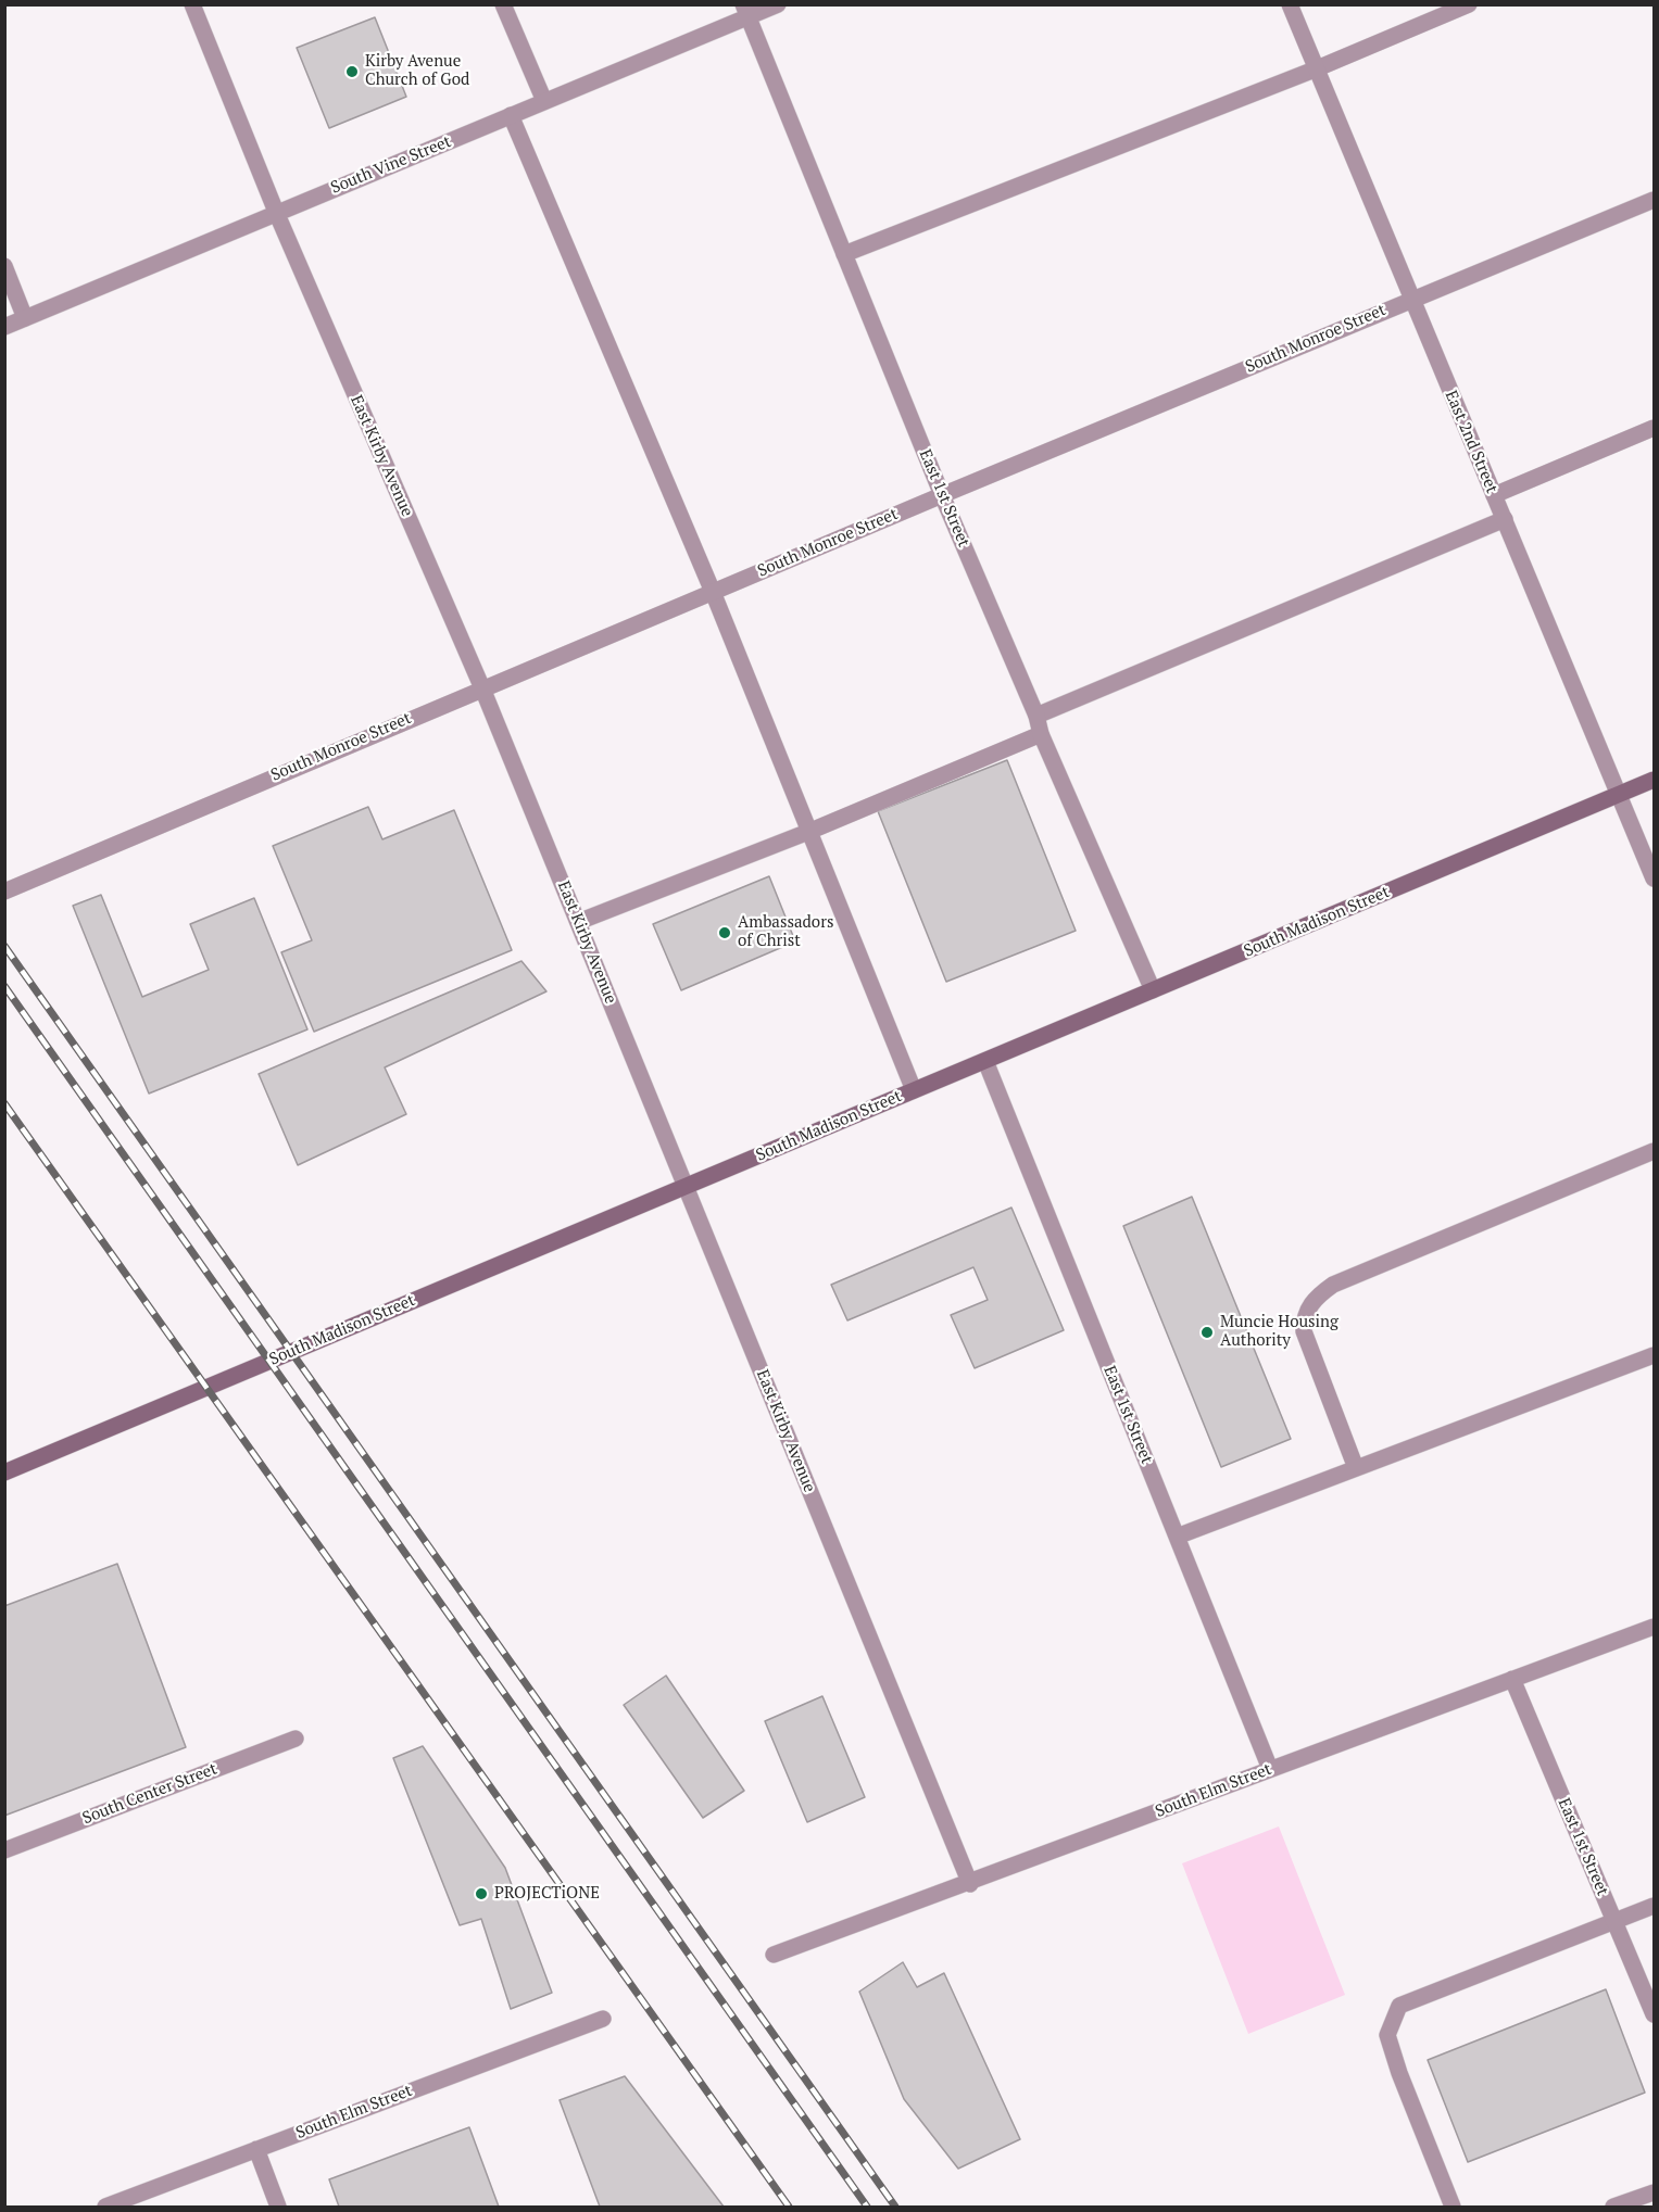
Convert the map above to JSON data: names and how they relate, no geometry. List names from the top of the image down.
{
  "streets": {
    "main road": ["South Madison Street"],
    "street": [
      "South Vine Street",
      "South Monroe Street",
      "East 2nd Street",
      "East Kirby Avenue",
      "East 1st Street",
      "South Elm Street",
      "South Center Street"
    ]
  },
  "crossings": [
    ["South Vine Street", "East Kirby Avenue"],
    ["South Vine Street", "East 1st Street"],
    ["South Monroe Street", "East 2nd Street"],
    ["South Monroe Street", "East Kirby Avenue"],
    ["South Monroe Street", "East 1st Street"],
    ["East 2nd Street", "South Madison Street"],
    ["East Kirby Avenue", "South Madison Street"],
    ["East Kirby Avenue", "South Elm Street"],
    ["East 1st Street", "South Madison Street"],
    ["East 1st Street", "South Elm Street"]
  ],
  "places": [
    "Kirby Avenue Church of God",
    "Ambassadors of Christ",
    "Muncie Housing Authority",
    "PROJECTiONE"
  ]
}
